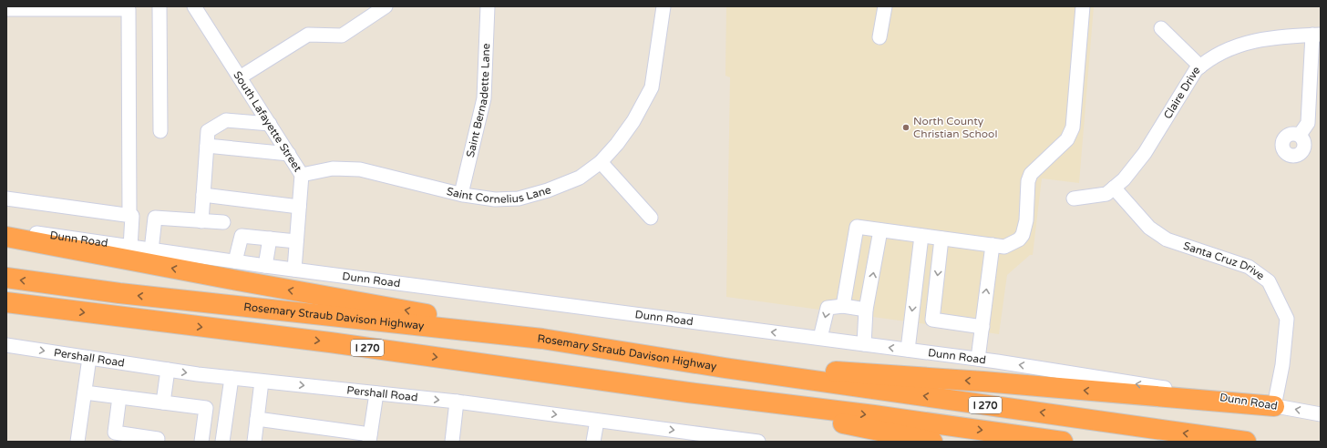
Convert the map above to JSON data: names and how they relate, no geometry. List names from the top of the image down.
{
  "streets": {
    "highway": ["Rosemary Straub Davison Highway", "I 270"],
    "street": [
      "Claire Drive",
      "Saint Bernadette Lane",
      "South Lafayette Street",
      "Saint Cornelius Lane",
      "Dunn Road",
      "Santa Cruz Drive",
      "Pershall Road"
    ]
  },
  "crossings": [
    ["Claire Drive", "Santa Cruz Drive"],
    ["Saint Bernadette Lane", "Saint Cornelius Lane"],
    ["South Lafayette Street", "Saint Cornelius Lane"],
    ["South Lafayette Street", "Dunn Road"],
    ["Dunn Road", "Santa Cruz Drive"]
  ],
  "one_way": ["Dunn Road", "Pershall Road"],
  "places": ["North County Christian School"]
}
